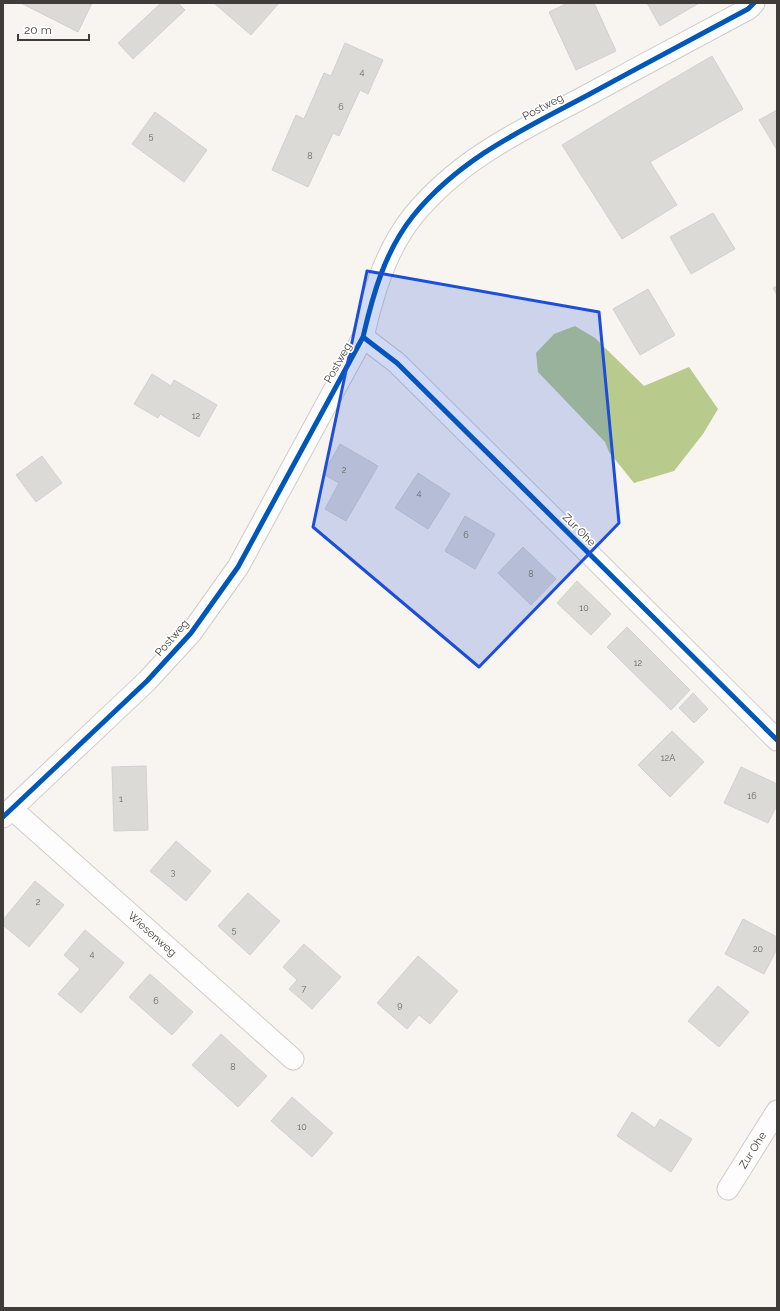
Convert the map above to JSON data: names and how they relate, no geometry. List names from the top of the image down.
{
  "streets": {
    "street": ["Postweg", "Zur Ohe", "Wiesenweg"]
  },
  "crossings": [
    ["Postweg", "Zur Ohe"],
    ["Postweg", "Wiesenweg"]
  ],
  "house_numbers": [
    "4",
    "6",
    "5",
    "8",
    "12",
    "2",
    "4",
    "6",
    "8",
    "10",
    "12",
    "12A",
    "16",
    "1",
    "3",
    "2",
    "5",
    "20",
    "4",
    "7",
    "6",
    "9",
    "8",
    "10"
  ],
  "scale_bar": "20 m"
}
